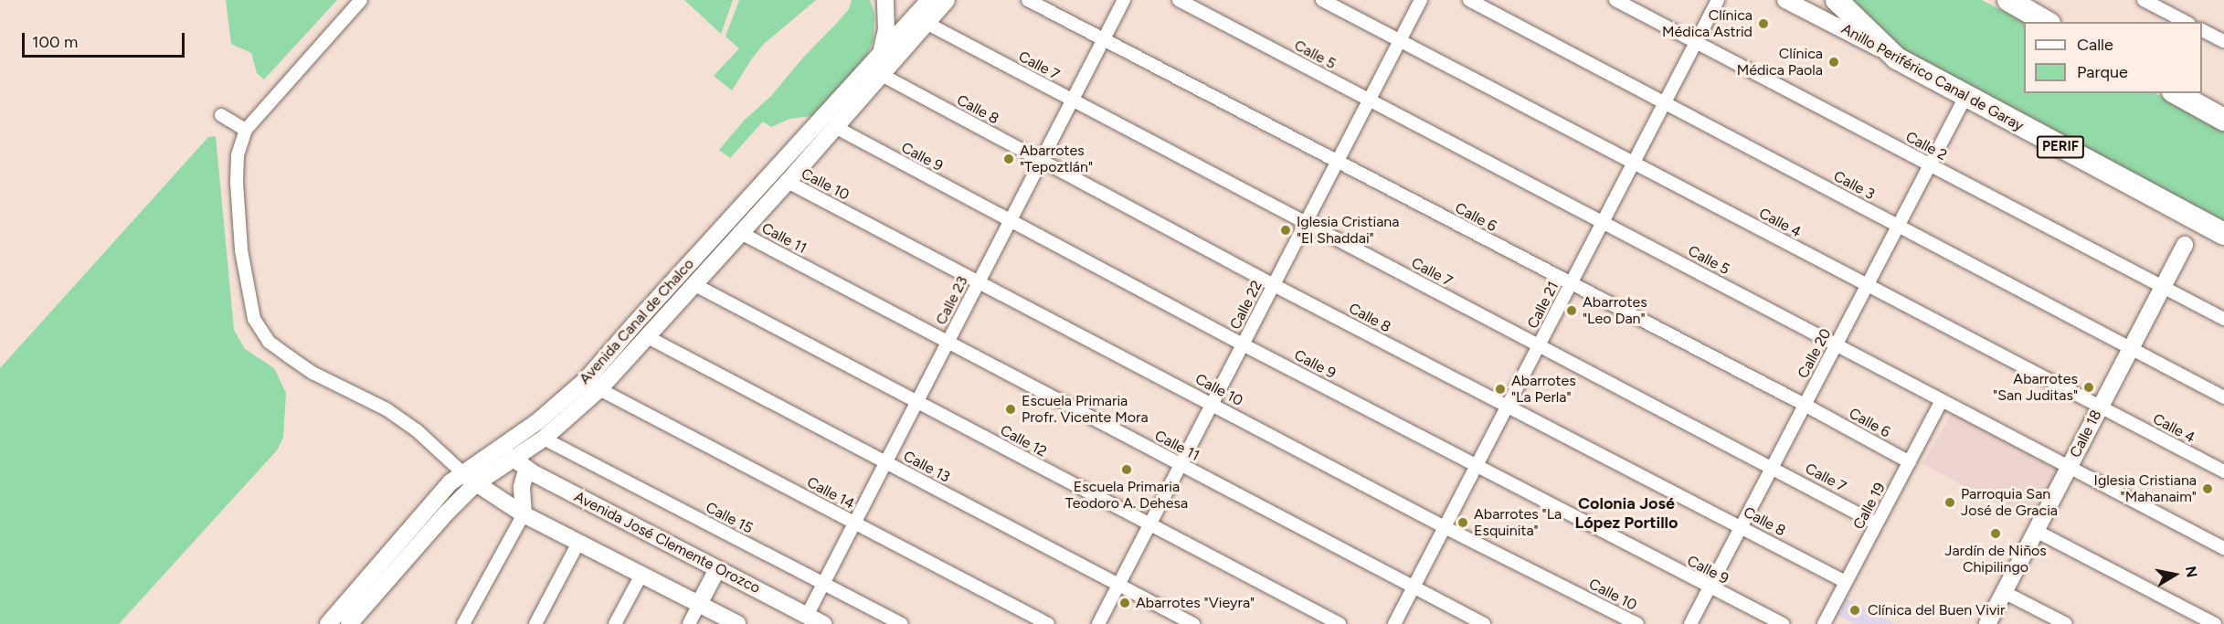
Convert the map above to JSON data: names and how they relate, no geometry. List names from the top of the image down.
{
  "streets": {
    "highway": ["Anillo Periférico Canal de Garay", "PERIF"],
    "main road": ["Avenida Canal de Chalco", "Calle 18", "Avenida José Clemente Orozco"],
    "street": [
      "Calle 5",
      "Calle 7",
      "Calle 8",
      "Calle 2",
      "Calle 9",
      "Calle 10",
      "Calle 3",
      "Calle 6",
      "Calle 4",
      "Calle 11",
      "Calle 23",
      "Calle 22",
      "Calle 21",
      "Calle 20",
      "Calle 12",
      "Calle 13",
      "Calle 14",
      "Calle 19",
      "Calle 15"
    ]
  },
  "crossings": [
    ["Calle 5", "Calle 22"],
    ["Calle 5", "Calle 21"],
    ["Calle 5", "Calle 20"],
    ["Calle 5", "Calle 18"],
    ["Calle 5", "Calle 19"],
    ["Calle 7", "Calle 23"],
    ["Calle 7", "Calle 22"],
    ["Calle 7", "Calle 21"],
    ["Calle 7", "Avenida Canal de Chalco"],
    ["Calle 7", "Calle 20"],
    ["Calle 7", "Calle 19"],
    ["Anillo Periférico Canal de Garay", "PERIF"],
    ["Anillo Periférico Canal de Garay", "Calle 20"],
    ["Calle 8", "Calle 23"],
    ["Calle 8", "Calle 22"],
    ["Calle 8", "Calle 21"],
    ["Calle 8", "Avenida Canal de Chalco"],
    ["Calle 8", "Calle 20"],
    ["Calle 8", "Calle 19"],
    ["Calle 2", "Calle 21"],
    ["Calle 2", "Calle 20"],
    ["Calle 2", "Calle 18"],
    ["Calle 9", "Calle 23"],
    ["Calle 9", "Calle 22"],
    ["Calle 9", "Calle 21"],
    ["Calle 9", "Avenida Canal de Chalco"],
    ["Calle 9", "Calle 20"],
    ["Calle 10", "Calle 23"],
    ["Calle 10", "Calle 22"],
    ["Calle 10", "Calle 21"],
    ["Calle 10", "Avenida Canal de Chalco"],
    ["Calle 3", "Calle 21"],
    ["Calle 3", "Calle 20"],
    ["Calle 3", "Calle 18"],
    ["Calle 6", "Calle 23"],
    ["Calle 6", "Calle 22"],
    ["Calle 6", "Calle 21"],
    ["Calle 6", "Calle 20"],
    ["Calle 6", "Calle 19"],
    ["Calle 4", "Calle 22"],
    ["Calle 4", "Calle 21"],
    ["Calle 4", "Calle 20"],
    ["Calle 4", "Calle 18"],
    ["Calle 11", "Calle 23"],
    ["Calle 11", "Calle 22"],
    ["Calle 11", "Calle 21"],
    ["Calle 11", "Avenida Canal de Chalco"],
    ["Calle 23", "Calle 12"],
    ["Calle 23", "Calle 13"],
    ["Calle 23", "Calle 14"],
    ["Calle 23", "Calle 15"],
    ["Calle 23", "Avenida José Clemente Orozco"],
    ["Calle 22", "Calle 12"],
    ["Calle 22", "Calle 13"],
    ["Avenida Canal de Chalco", "Calle 12"],
    ["Avenida Canal de Chalco", "Calle 13"],
    ["Avenida Canal de Chalco", "Calle 14"],
    ["Avenida Canal de Chalco", "Calle 15"],
    ["Avenida Canal de Chalco", "Avenida José Clemente Orozco"]
  ],
  "districts": ["Colonia José López Portillo"],
  "places": [
    "Clínica Médica Astrid",
    "Clínica Médica Paola",
    "Abarrotes \"Tepoztlán\"",
    "Iglesia Cristiana \"El Shaddai\"",
    "Abarrotes \"Leo Dan\"",
    "Abarrotes \"San Juditas\"",
    "Abarrotes \"La Perla\"",
    "Escuela Primaria Profr. Vicente Mora",
    "Escuela Primaria Teodoro A. Dehesa",
    "Iglesia Cristiana \"Mahanaim\"",
    "Parroquia San José de Gracia",
    "Abarrotes \"La Esquinita\"",
    "Jardín de Niños Chipilingo",
    "Abarrotes \"Vieyra\"",
    "Clínica del Buen Vivir"
  ],
  "legend": ["Calle", "Parque"],
  "scale_bar": "100 m",
  "north": "right"
}
